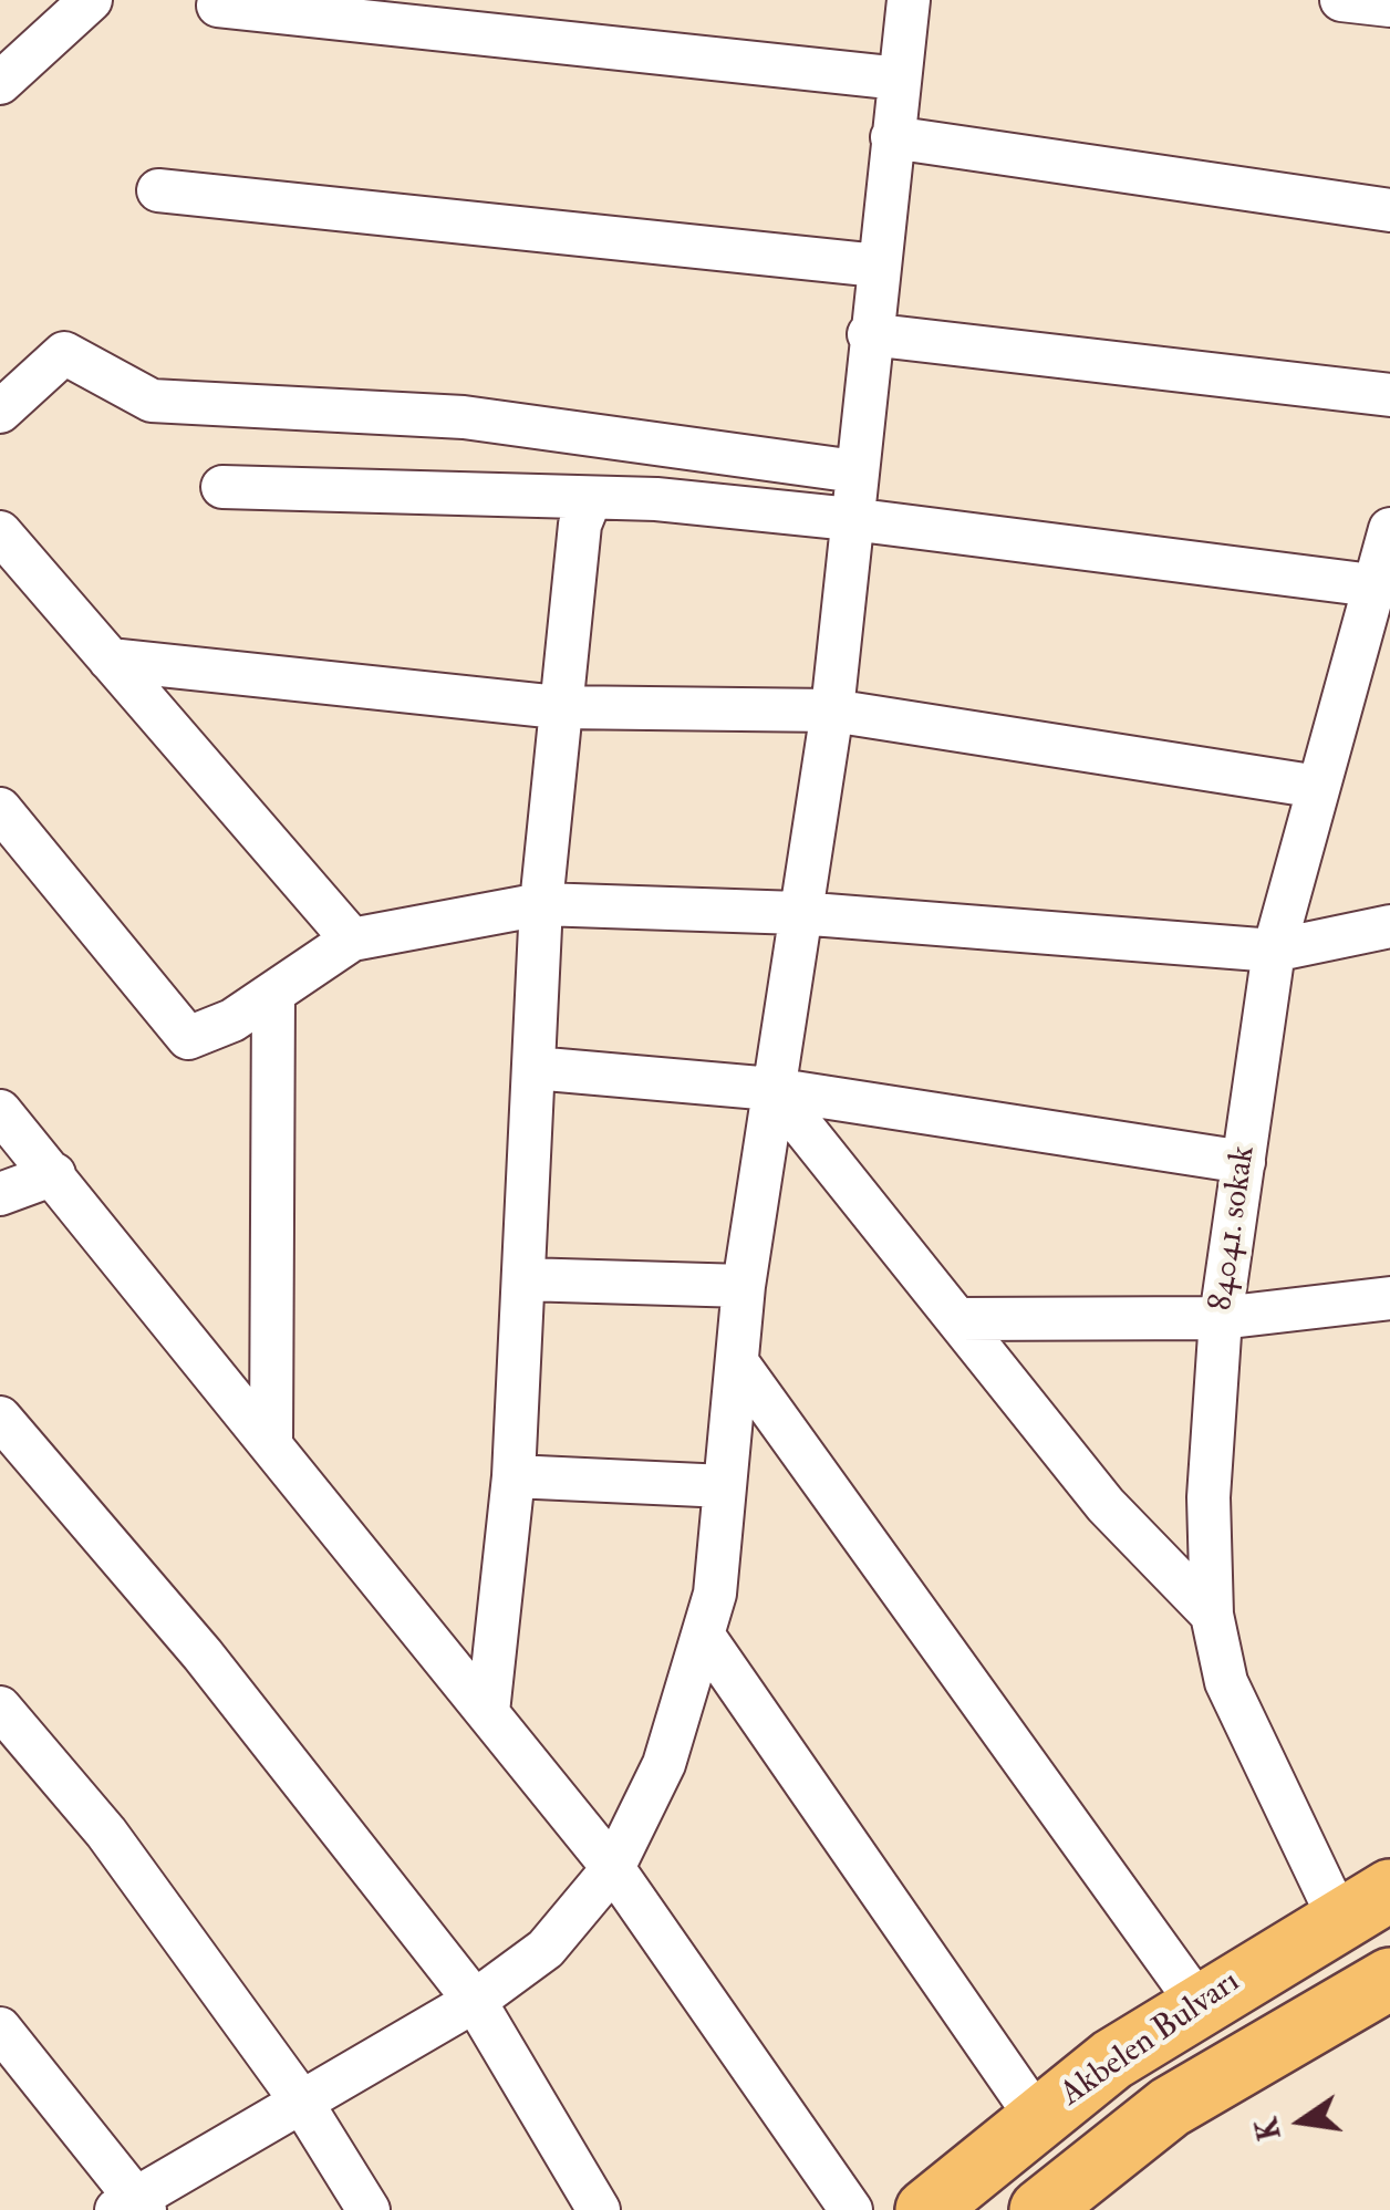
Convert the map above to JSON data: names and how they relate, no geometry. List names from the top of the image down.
{
  "streets": {
    "main road": ["Akbelen Bulvarı"],
    "street": ["84041. sokak"]
  },
  "crossings": [
    ["84041. sokak", "Akbelen Bulvarı"]
  ],
  "north": "left"
}
